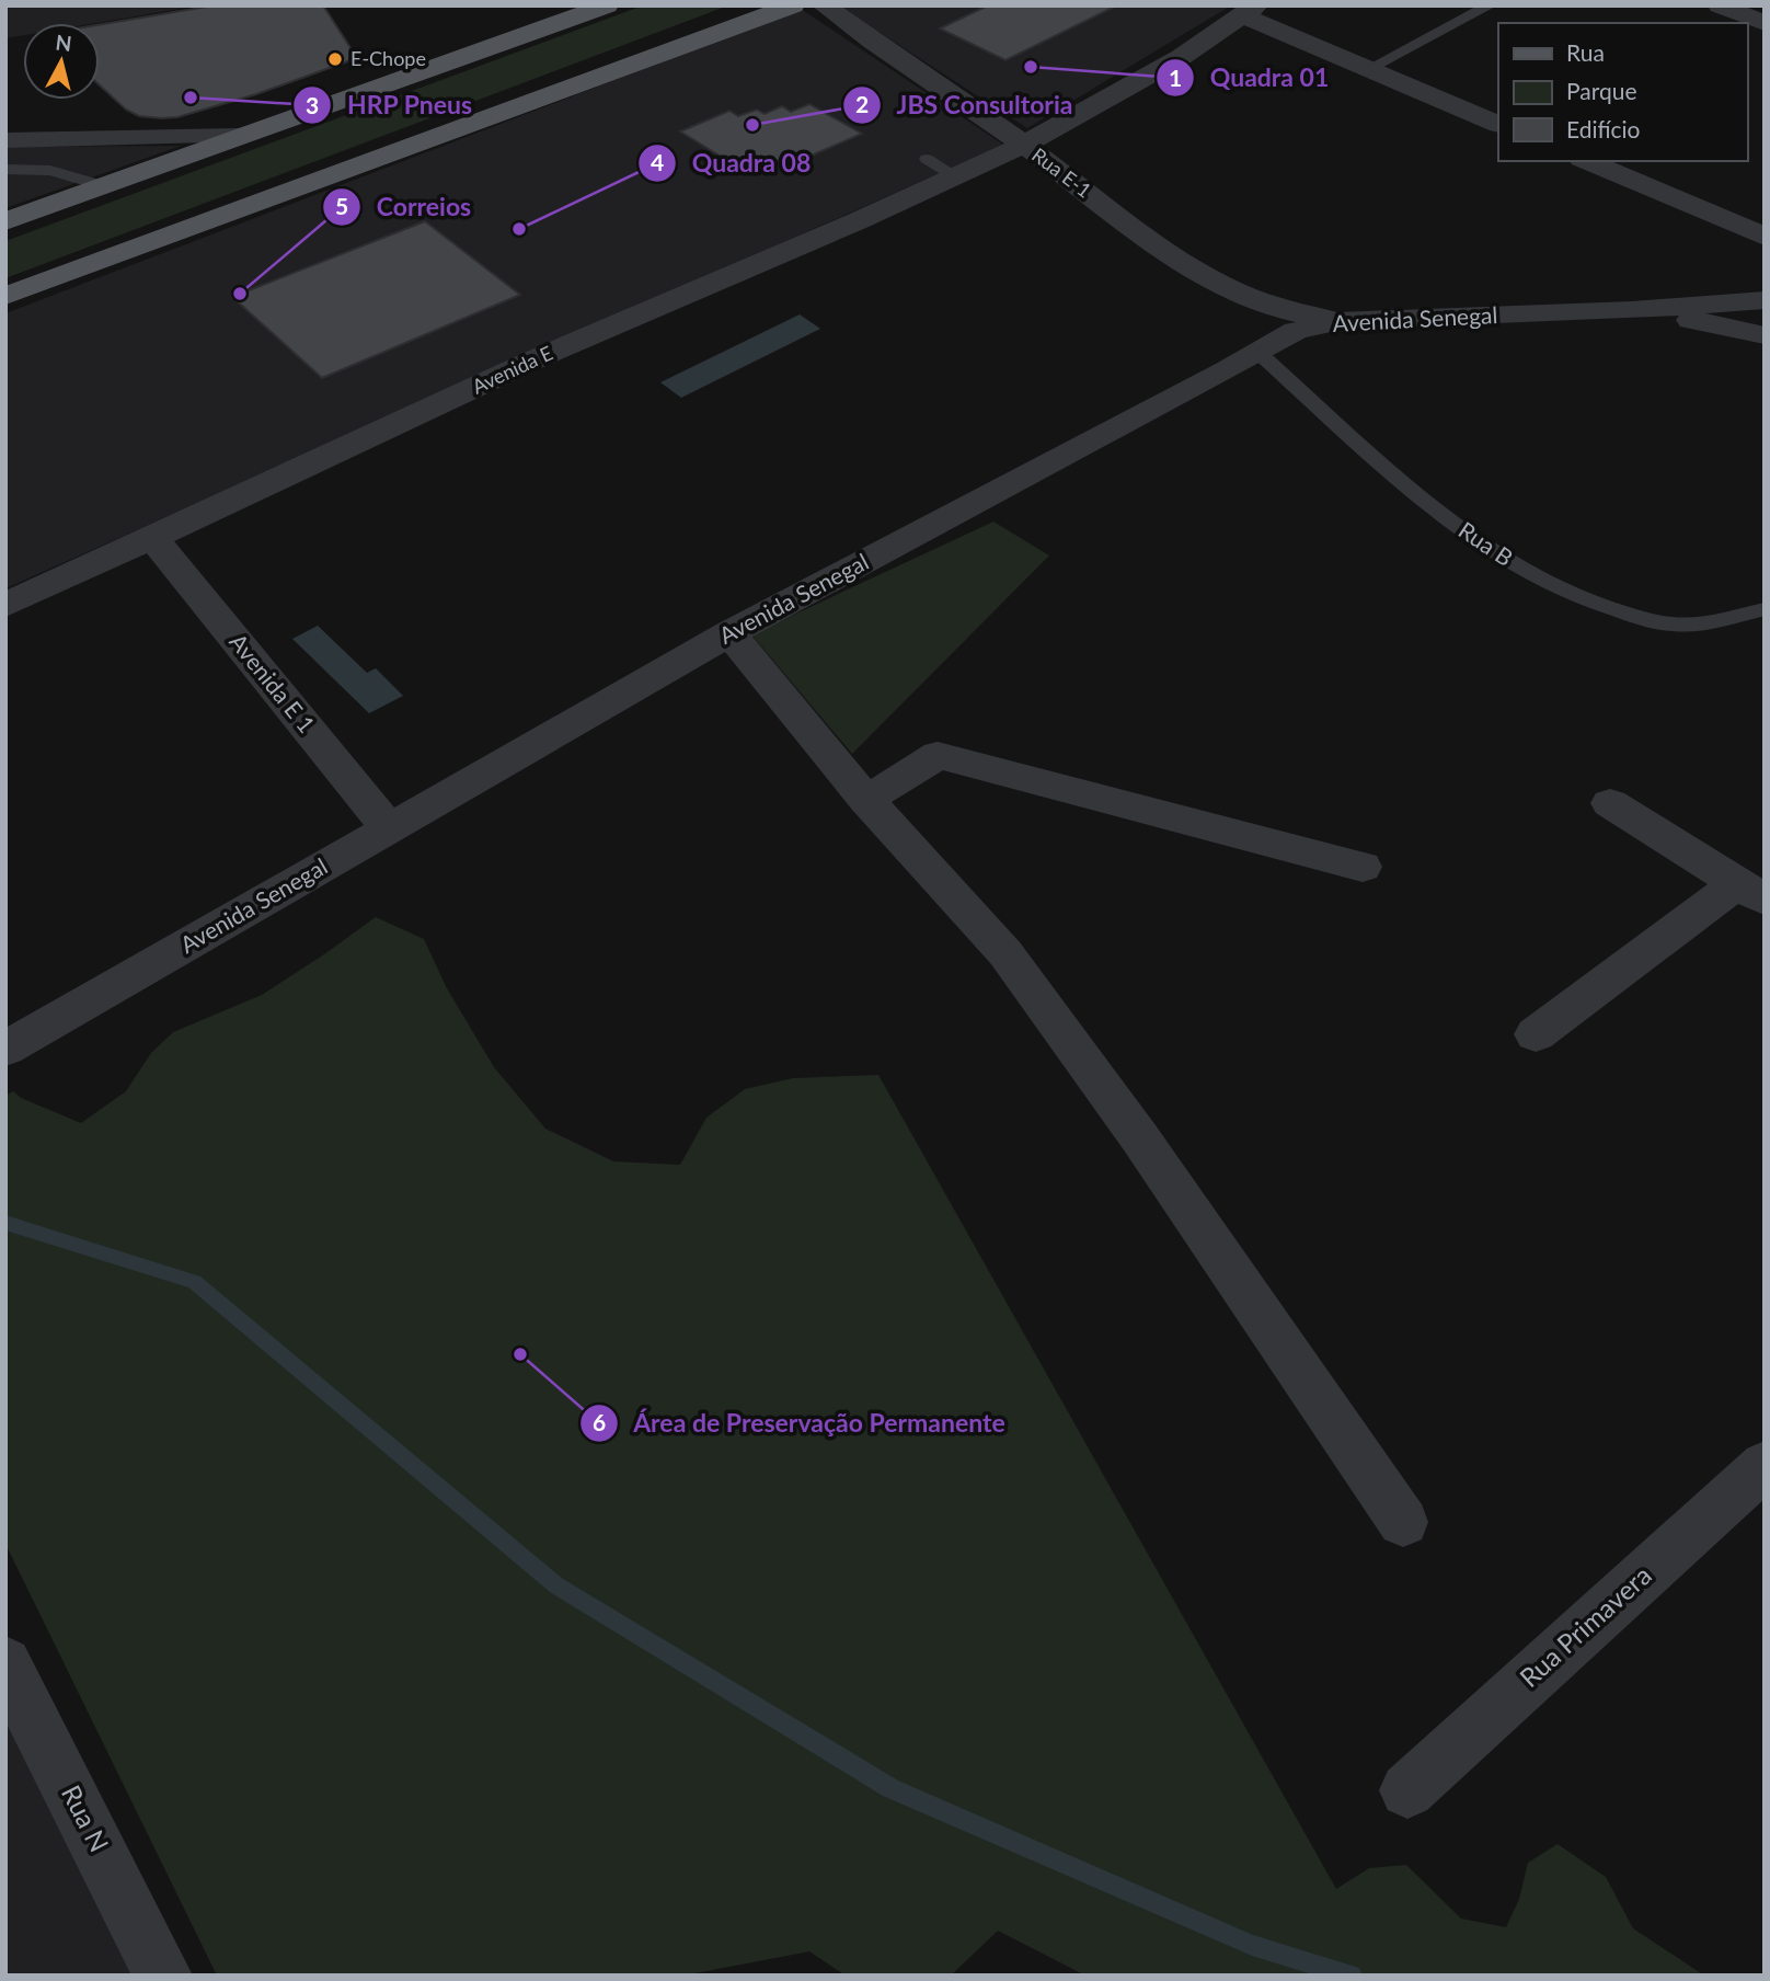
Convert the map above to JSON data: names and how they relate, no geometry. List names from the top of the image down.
{
  "streets": {
    "street": [
      "Rua E-1",
      "Avenida Senegal",
      "Avenida E",
      "Avenida E 1",
      "Rua Primavera",
      "Rua N"
    ],
    "lane": ["Rua B"]
  },
  "crossings": [
    ["Rua E-1", "Avenida Senegal"],
    ["Rua E-1", "Avenida E"],
    ["Rua E-1", "Rua B"],
    ["Avenida Senegal", "Rua B"],
    ["Avenida Senegal", "Avenida E 1"],
    ["Avenida E", "Avenida E 1"]
  ],
  "places": [
    "E-Chope",
    "Quadra 01",
    "HRP Pneus",
    "JBS Consultoria",
    "Quadra 08",
    "Correios",
    "Área de Preservação Permanente"
  ],
  "legend": ["Rua", "Parque", "Edifício"],
  "north": "top"
}
